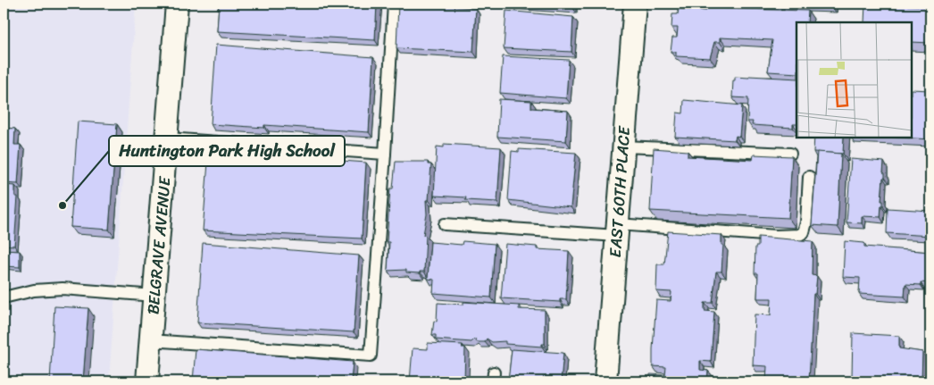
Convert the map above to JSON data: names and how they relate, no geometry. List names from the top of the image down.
{
  "streets": {
    "street": ["EAST 60TH PLACE", "BELGRAVE AVENUE"]
  },
  "places": ["Huntington Park High School"]
}
